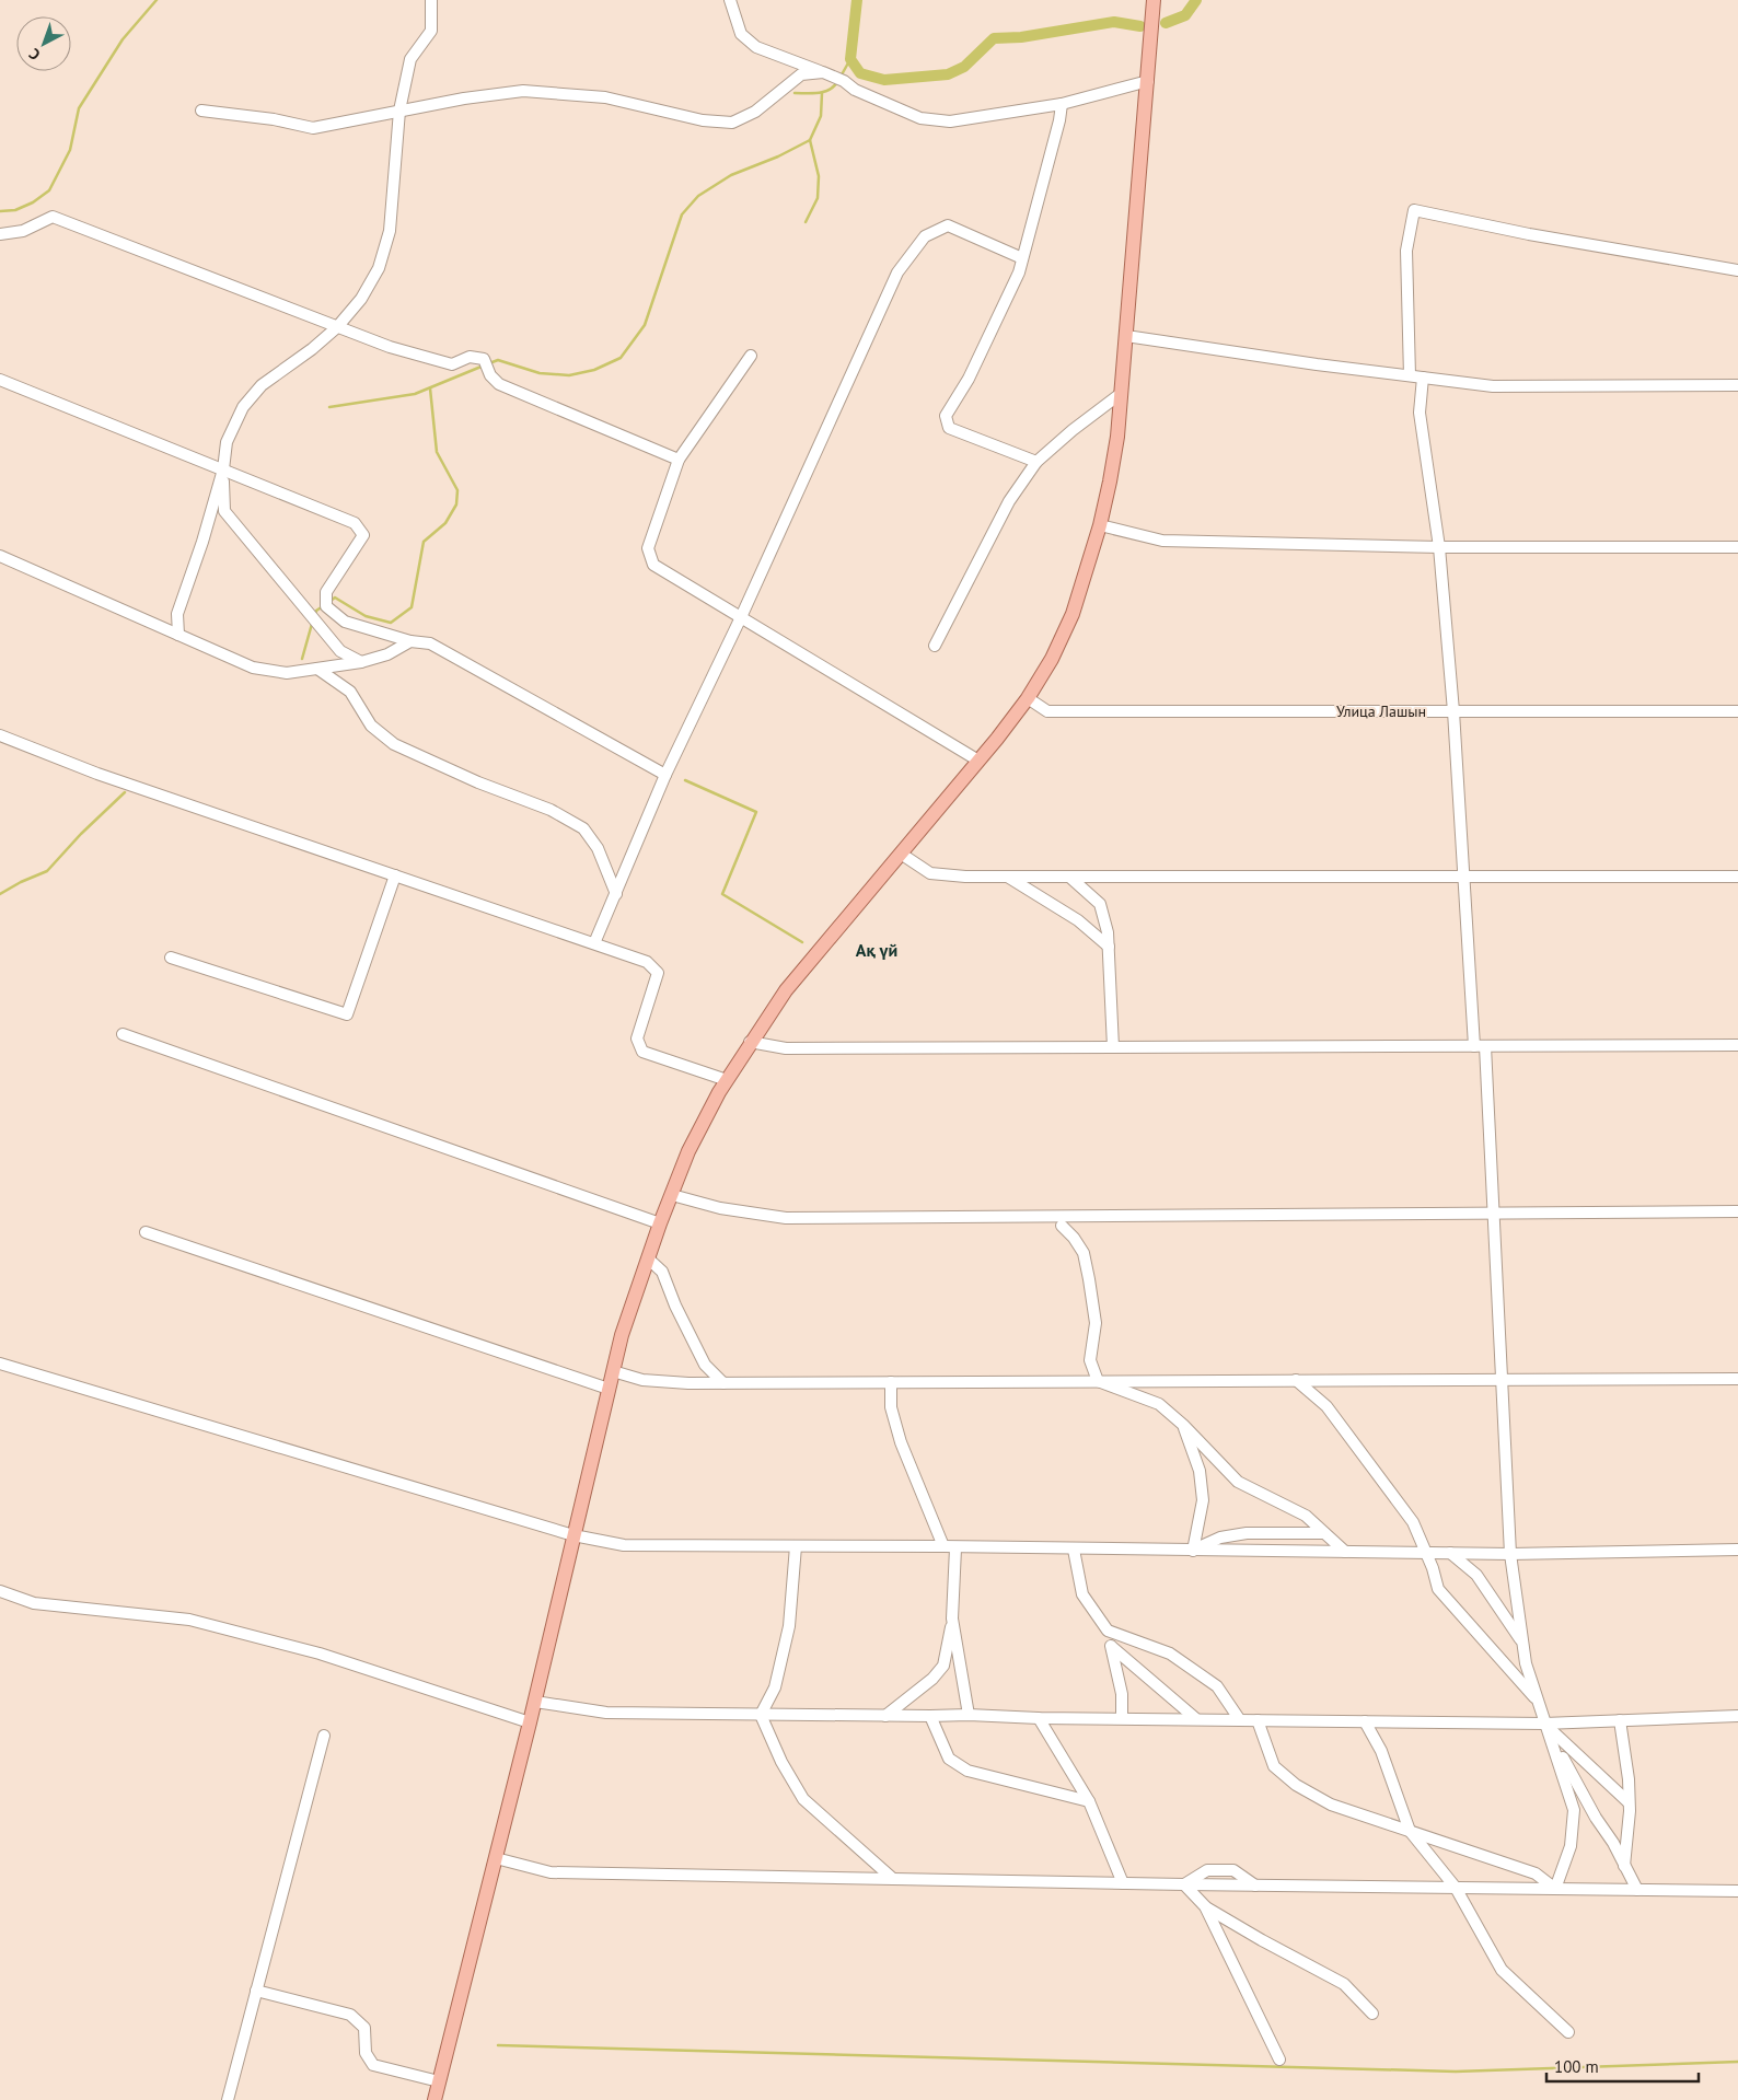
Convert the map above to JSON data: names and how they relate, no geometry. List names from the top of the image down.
{
  "streets": {
    "street": ["Улица Лашын"]
  },
  "districts": ["Ақ үй"],
  "scale_bar": "100 m",
  "north": "bottom left"
}
